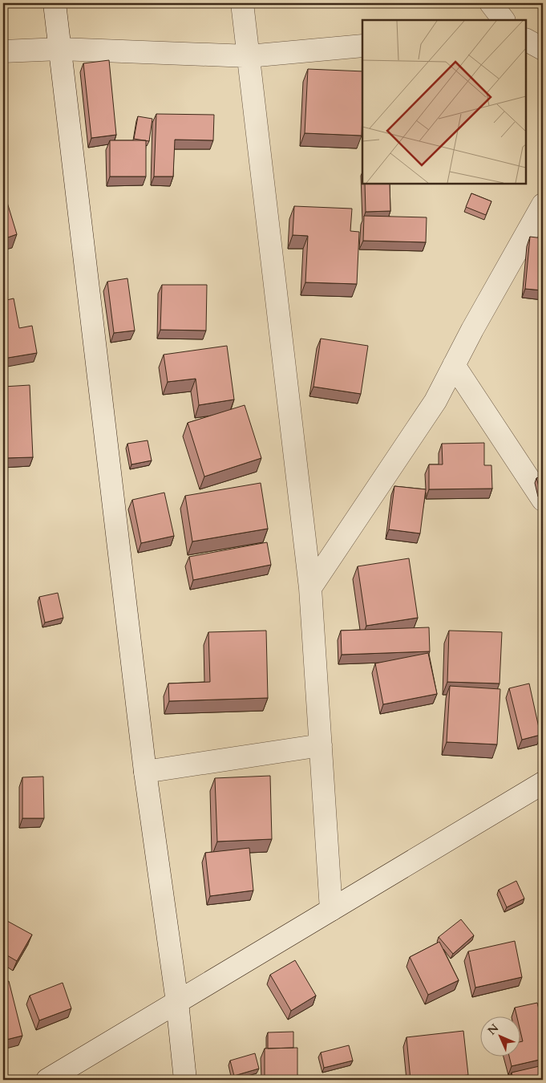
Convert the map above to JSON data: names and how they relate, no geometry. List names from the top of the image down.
{
  "north": "top left"
}
